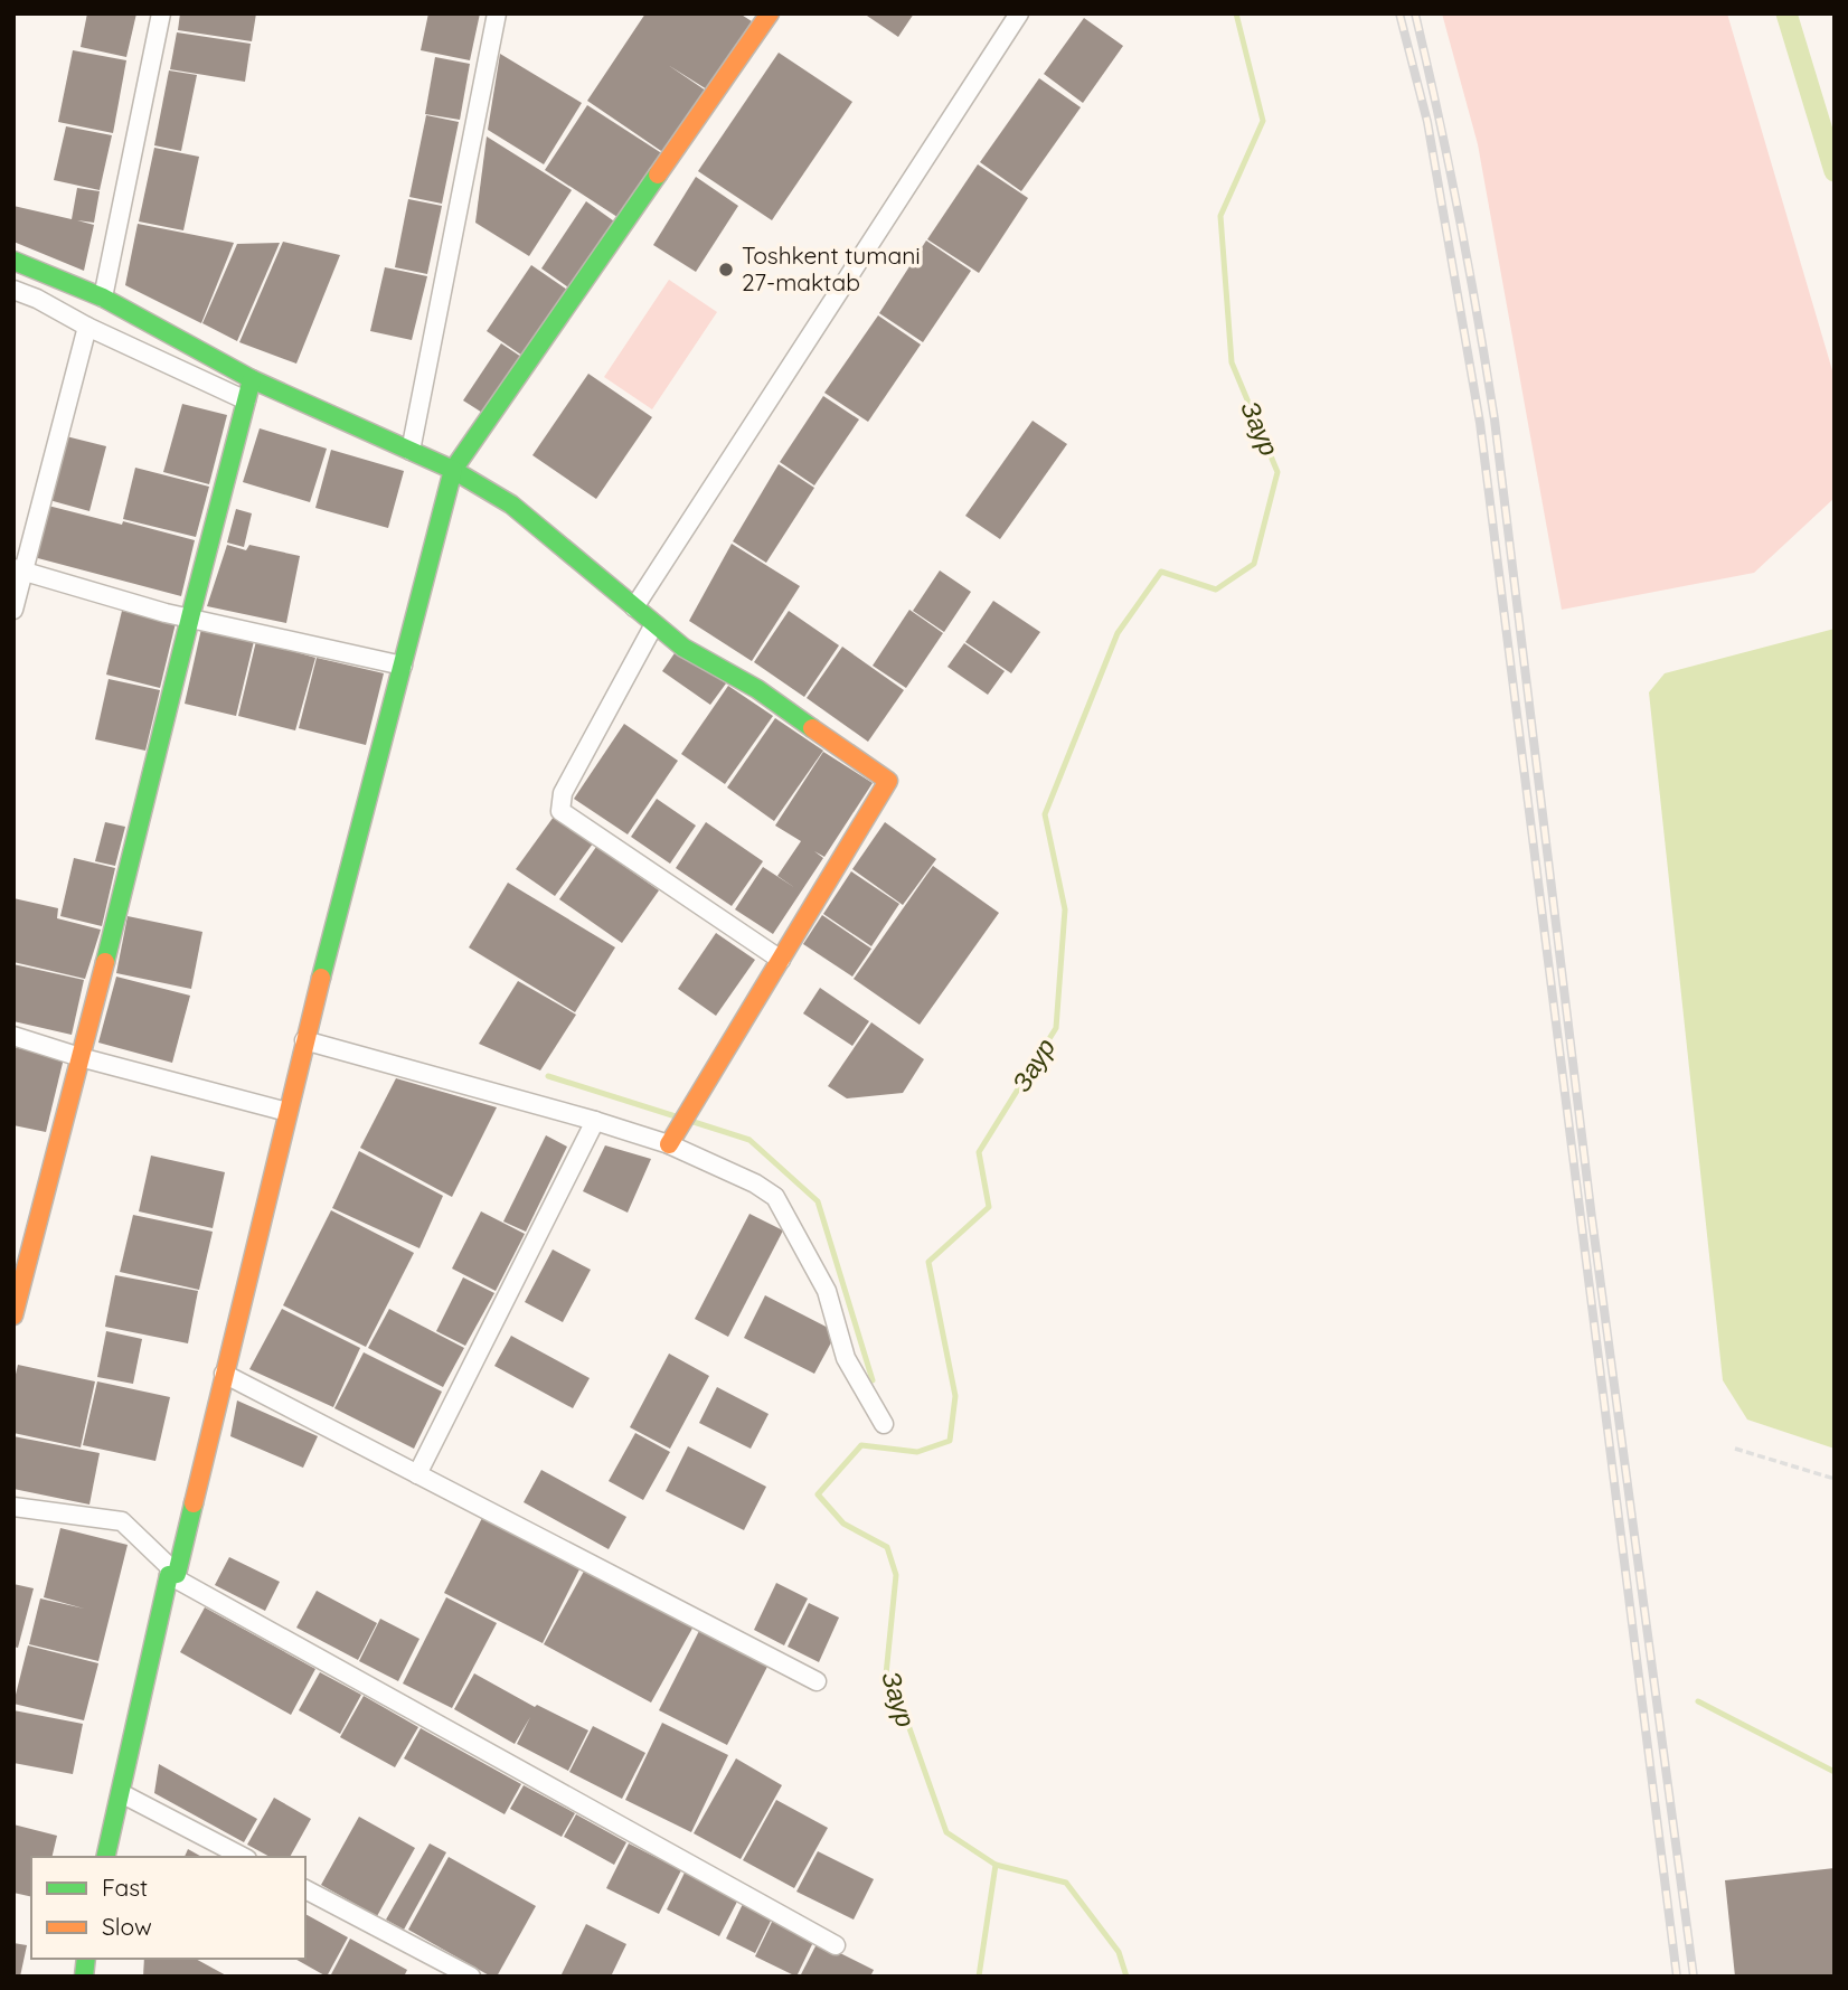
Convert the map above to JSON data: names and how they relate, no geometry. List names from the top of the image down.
{
  "water": ["Заур"],
  "places": ["Toshkent tumani 27-maktab"],
  "legend": ["Fast", "Slow"]
}
